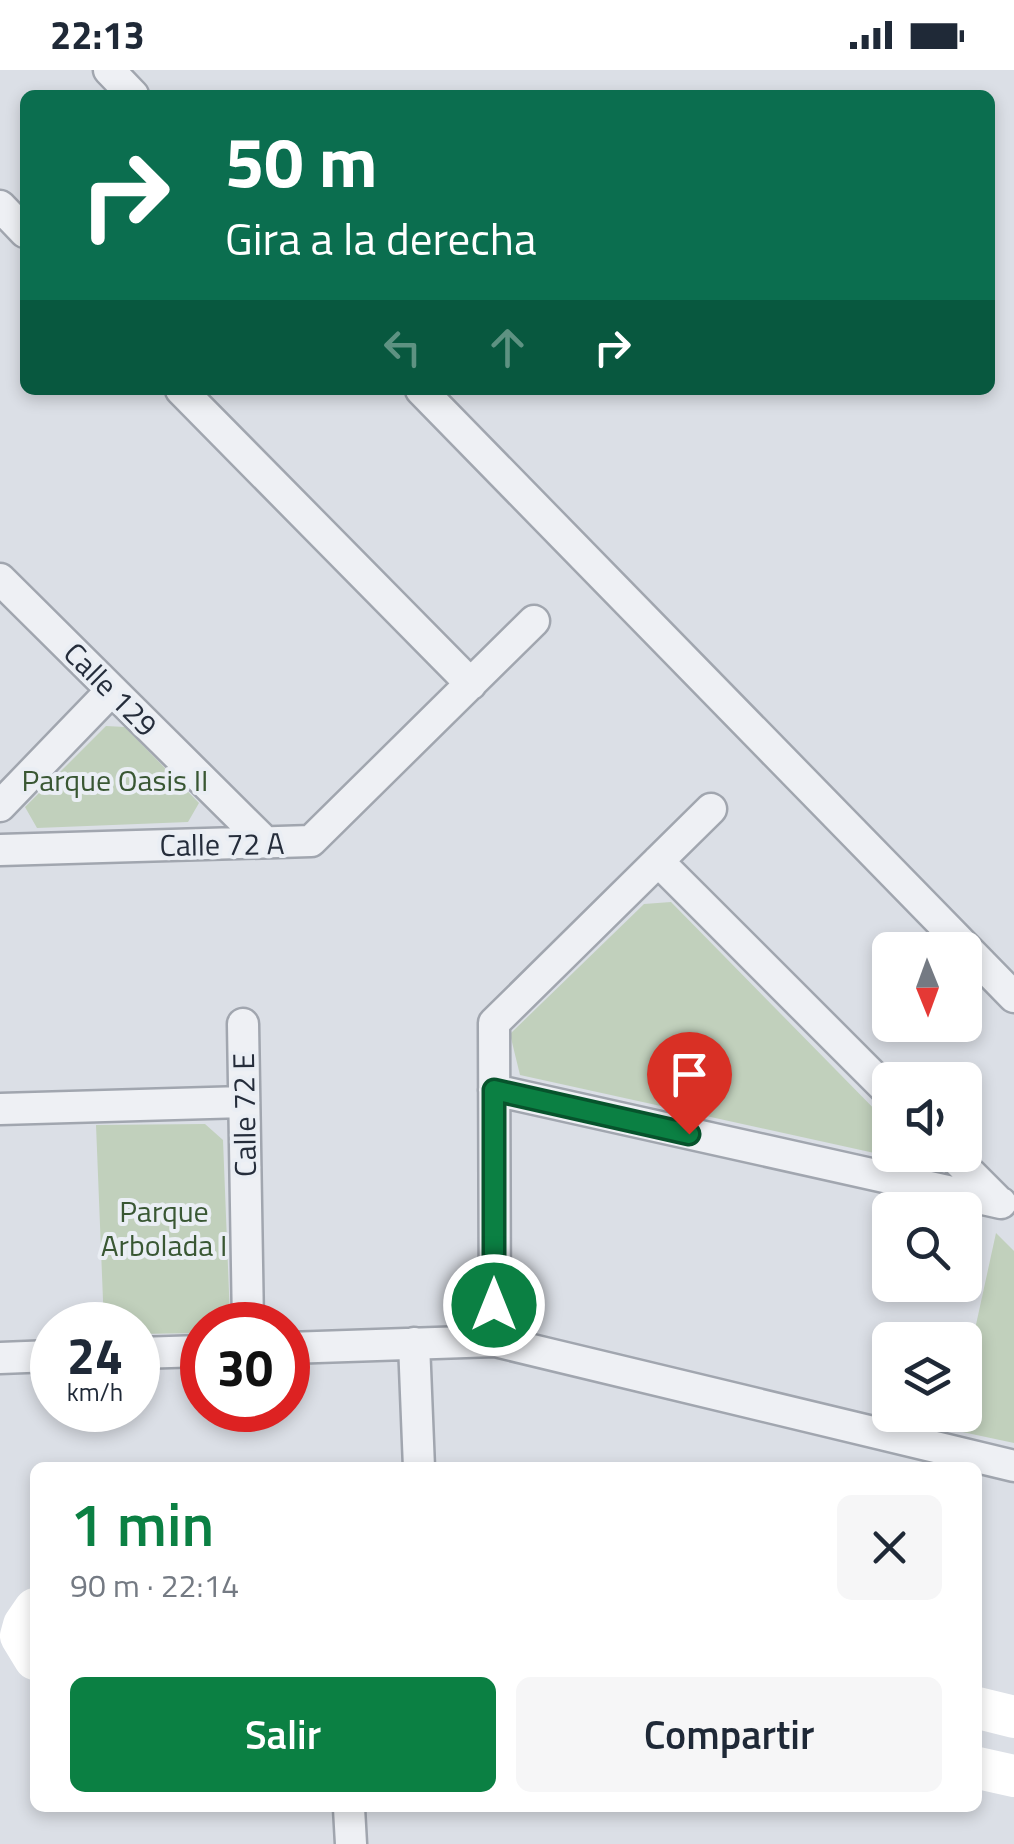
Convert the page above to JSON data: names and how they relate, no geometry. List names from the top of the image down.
{
  "streets": {
    "street": ["Calle 129", "Calle 72 A", "Calle 72 E"]
  },
  "crossings": [
    ["Calle 129", "Calle 72 A"]
  ],
  "parks": ["Parque Oasis II", "Parque Arbolada I"],
  "north": "bottom",
  "page": {
    "status": "22:13",
    "turn": ["50 m", "Gira a la derecha"],
    "speed": "24 km/h",
    "limit": "30",
    "heading": ["1 min", "90 m · 22:14"],
    "buttons": ["Salir", "Compartir"]
  }
}
